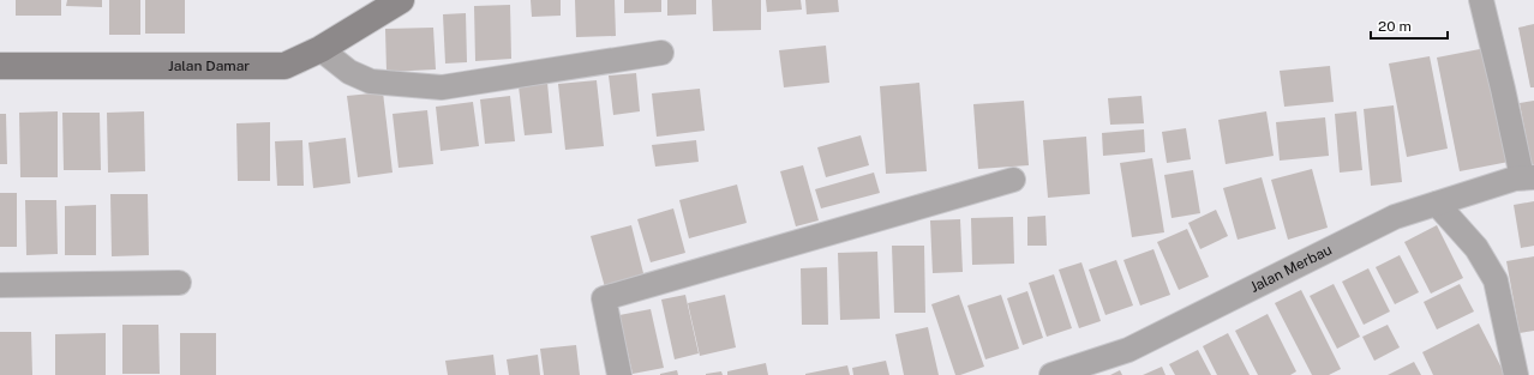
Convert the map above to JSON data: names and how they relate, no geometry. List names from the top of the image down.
{
  "streets": {
    "street": ["Jalan Damar", "Jalan Merbau"]
  },
  "scale_bar": "20 m"
}
